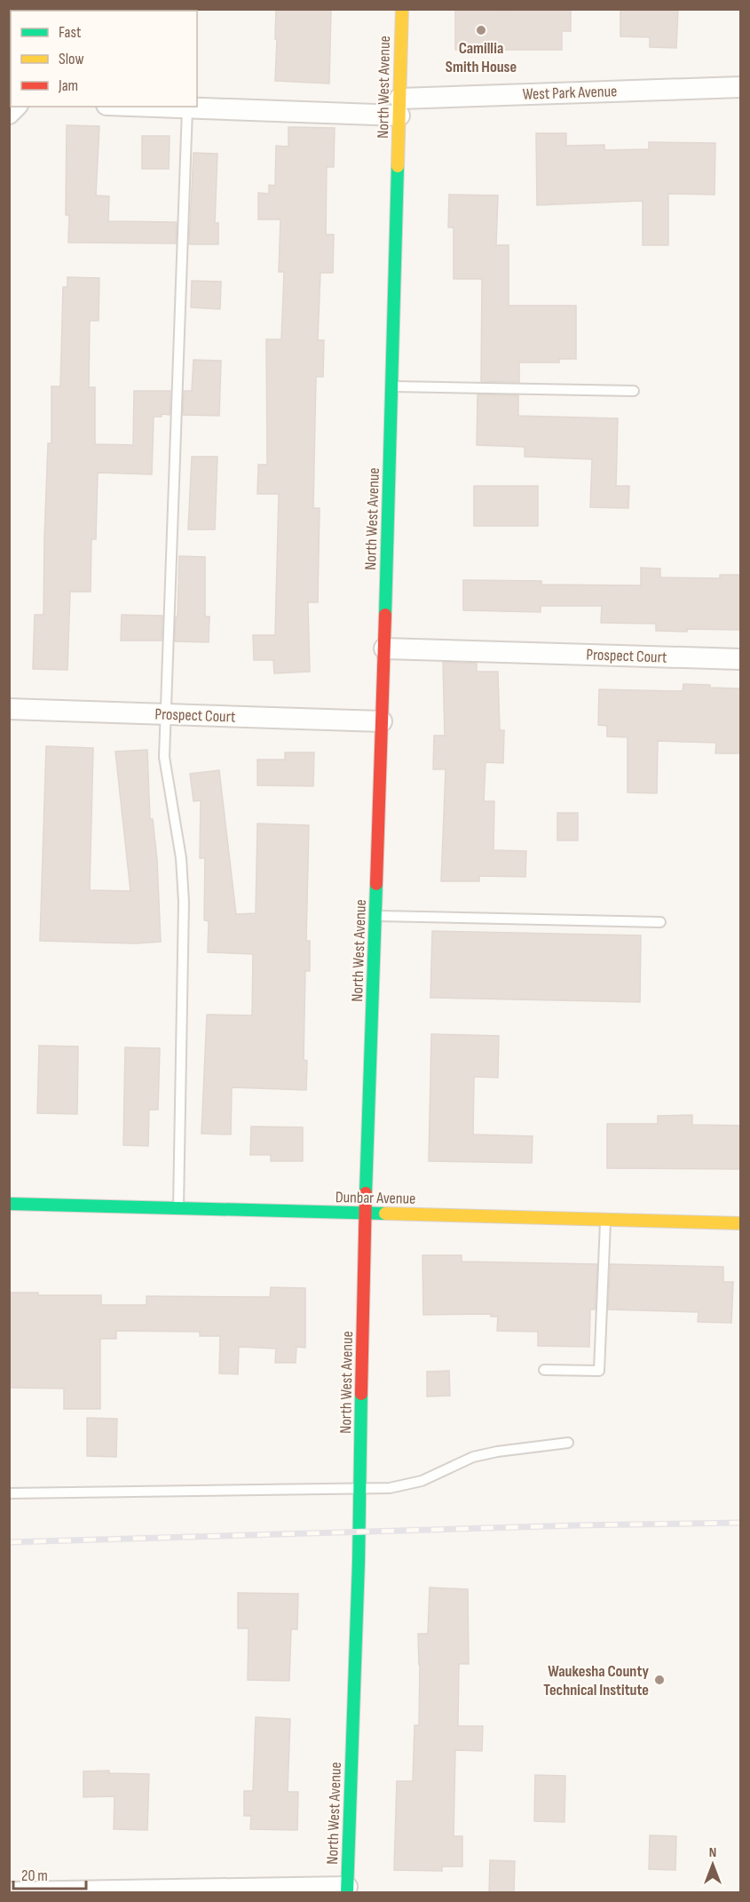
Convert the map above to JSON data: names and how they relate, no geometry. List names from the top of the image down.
{
  "streets": {
    "street": [
      "North West Avenue",
      "West Park Avenue",
      "Prospect Court",
      "Dunbar Avenue"
    ]
  },
  "crossings": [
    ["North West Avenue", "West Park Avenue"],
    ["North West Avenue", "Prospect Court"],
    ["North West Avenue", "Dunbar Avenue"]
  ],
  "places": ["Camillia Smith House", "Waukesha County Technical Institute"],
  "legend": ["Fast", "Slow", "Jam"],
  "scale_bar": "20 m",
  "north": "top"
}
